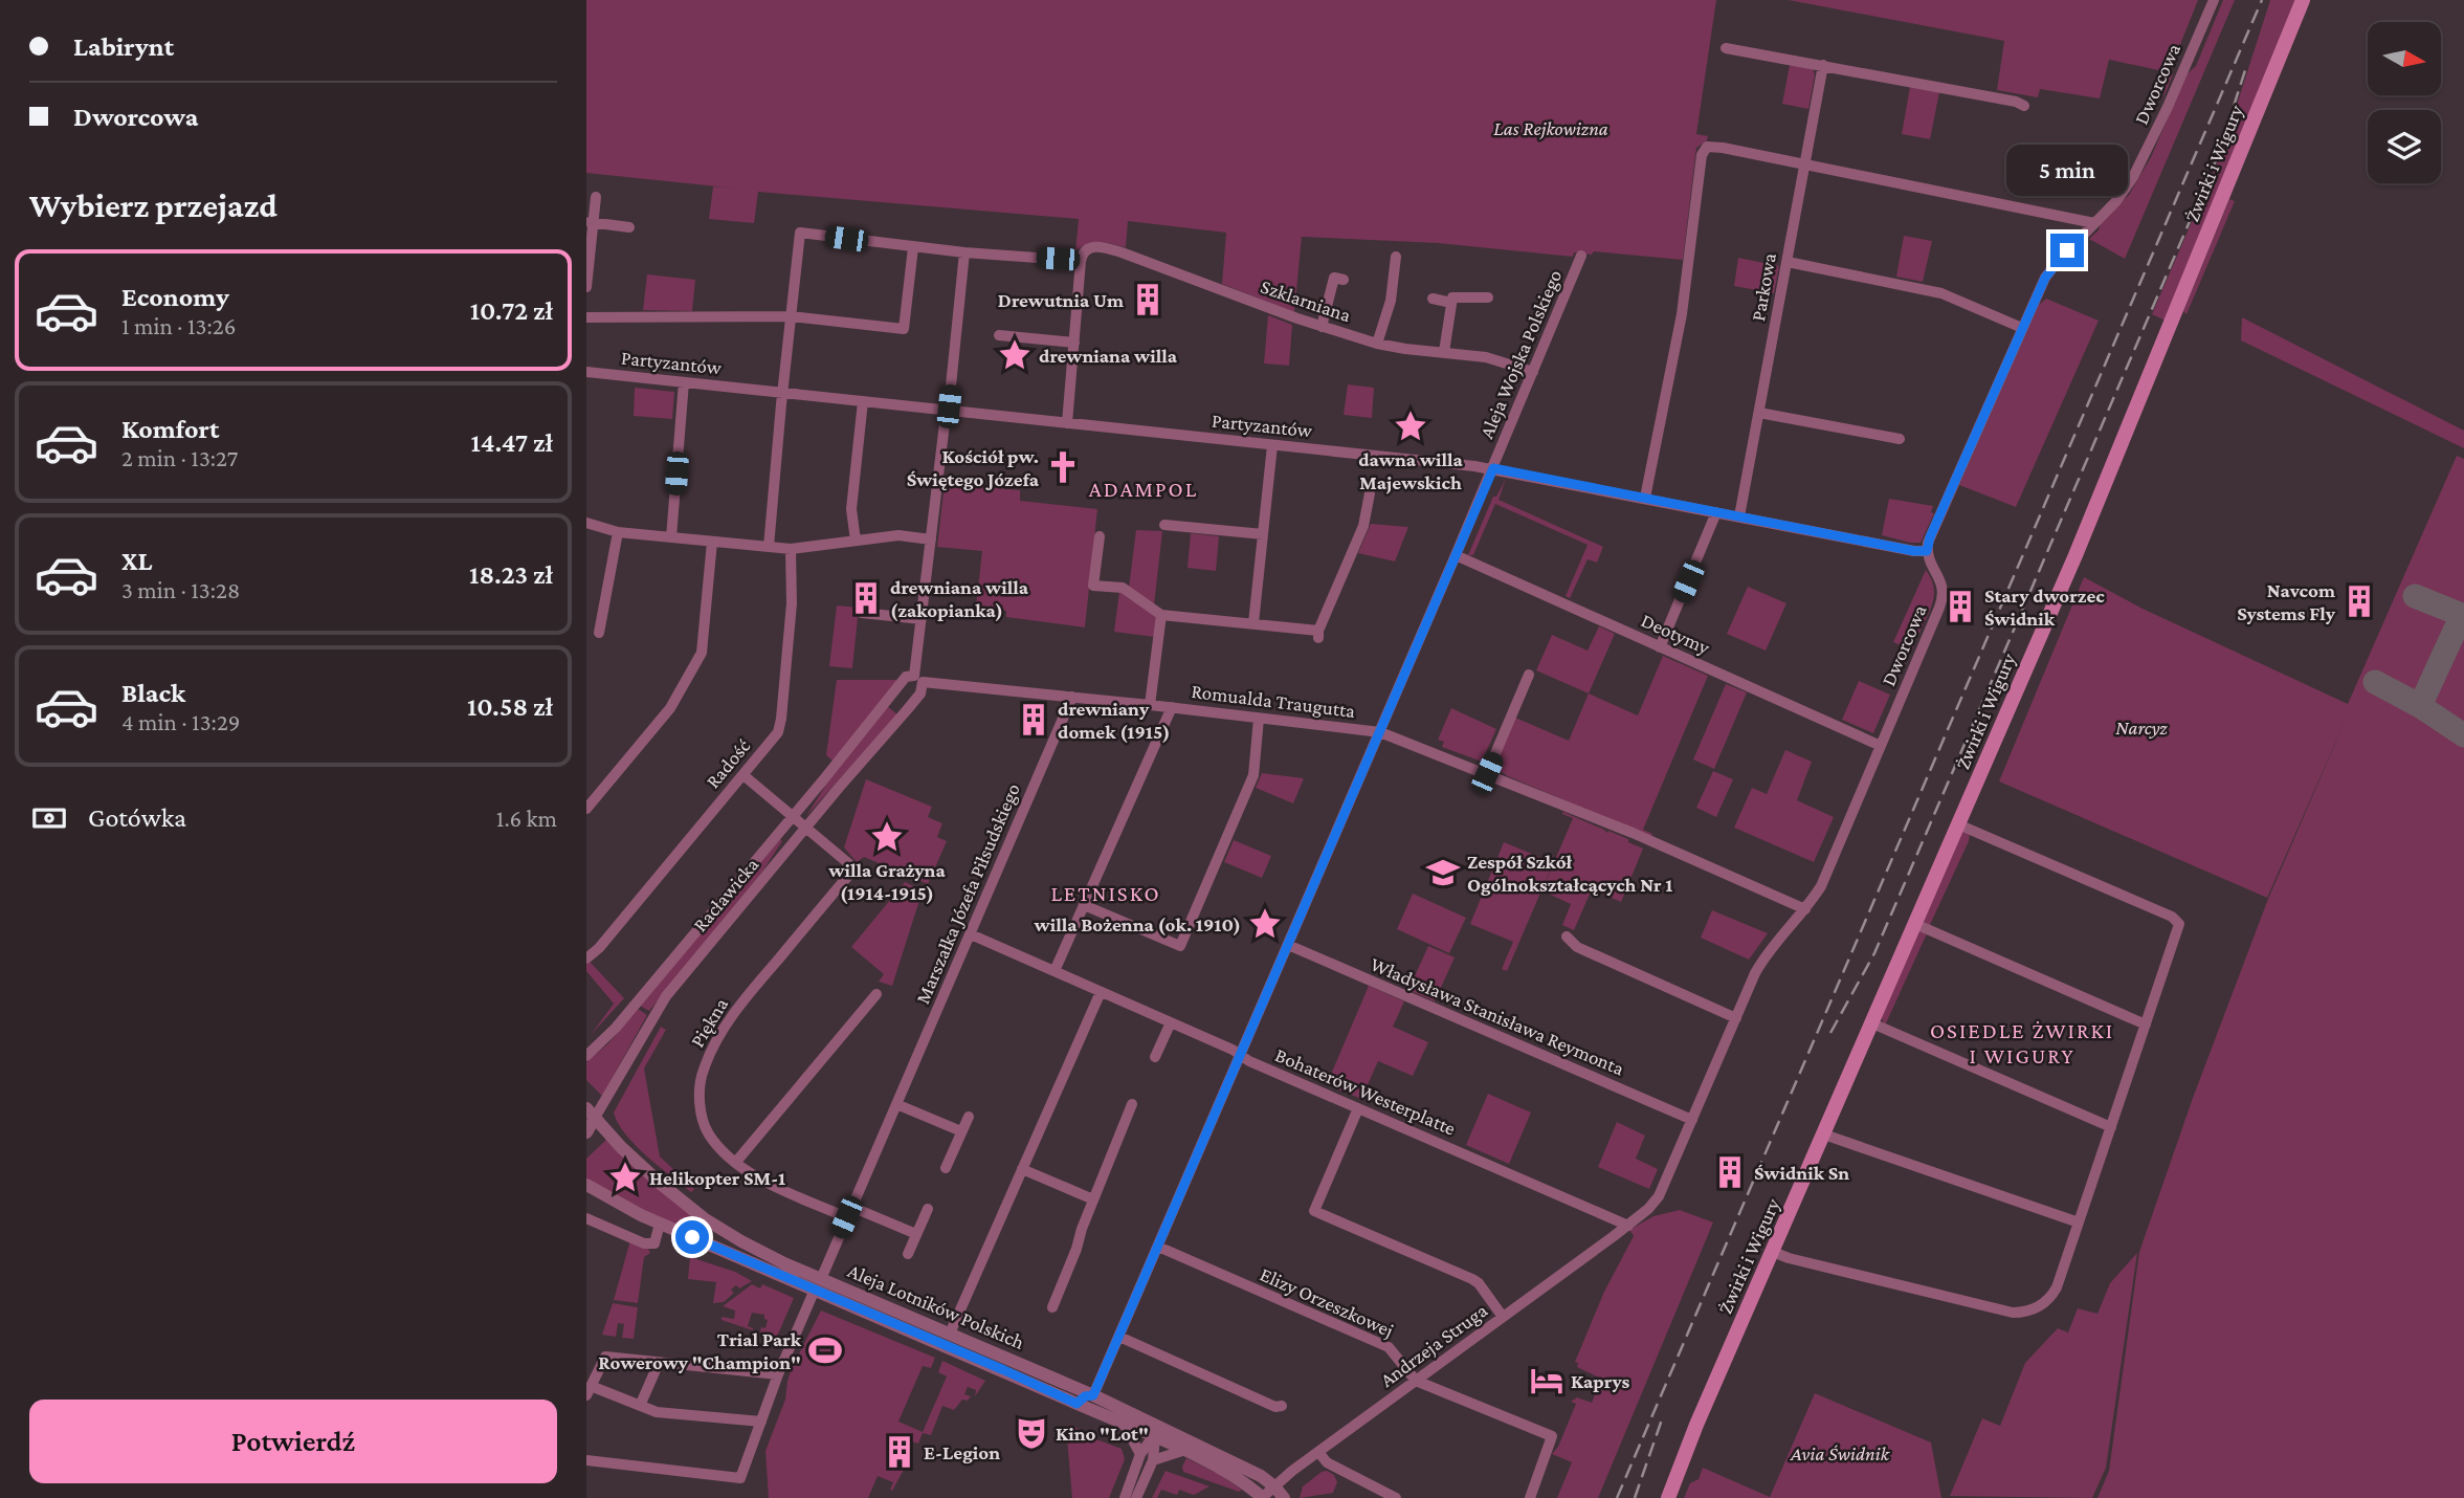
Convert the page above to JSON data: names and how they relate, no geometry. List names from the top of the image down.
{
  "streets": {
    "main road": ["Żwirki i Wigury"],
    "street": [
      "Dworcowa",
      "Parkowa",
      "Szklarniana",
      "Aleja Wojska Polskiego",
      "Partyzantów",
      "Deotymy",
      "Romualda Traugutta",
      "Radość",
      "Marszałka Józefa Piłsudskiego",
      "Racławicka",
      "Władysława Stanisława Reymonta",
      "Piękna",
      "Bohaterów Westerplatte",
      "Elizy Orzeszkowej",
      "Aleja Lotników Polskich",
      "Andrzeja Struga"
    ]
  },
  "crossings": [
    ["Dworcowa", "Partyzantów"],
    ["Dworcowa", "Deotymy"],
    ["Dworcowa", "Romualda Traugutta"],
    ["Dworcowa", "Władysława Stanisława Reymonta"],
    ["Dworcowa", "Bohaterów Westerplatte"],
    ["Dworcowa", "Andrzeja Struga"],
    ["Parkowa", "Partyzantów"],
    ["Szklarniana", "Aleja Wojska Polskiego"],
    ["Aleja Wojska Polskiego", "Partyzantów"],
    ["Aleja Wojska Polskiego", "Deotymy"],
    ["Aleja Wojska Polskiego", "Romualda Traugutta"],
    ["Aleja Wojska Polskiego", "Władysława Stanisława Reymonta"],
    ["Aleja Wojska Polskiego", "Bohaterów Westerplatte"],
    ["Aleja Wojska Polskiego", "Elizy Orzeszkowej"],
    ["Aleja Wojska Polskiego", "Aleja Lotników Polskich"],
    ["Romualda Traugutta", "Marszałka Józefa Piłsudskiego"],
    ["Romualda Traugutta", "Racławicka"],
    ["Marszałka Józefa Piłsudskiego", "Piękna"],
    ["Marszałka Józefa Piłsudskiego", "Bohaterów Westerplatte"],
    ["Marszałka Józefa Piłsudskiego", "Aleja Lotników Polskich"],
    ["Racławicka", "Piękna"],
    ["Racławicka", "Aleja Lotników Polskich"],
    ["Bohaterów Westerplatte", "Andrzeja Struga"],
    ["Elizy Orzeszkowej", "Andrzeja Struga"],
    ["Aleja Lotników Polskich", "Andrzeja Struga"]
  ],
  "districts": ["ADAMPOL", "LETNISKO", "OSIEDLE ŻWIRKI I WIGURY"],
  "parks": ["Las Rejkowizna", "Narcyz", "Avia Świdnik"],
  "places": {
    "building": [
      "Drewutnia Um",
      "drewniana willa (zakopianka)",
      "Navcom Systems Fly",
      "Stary dworzec Świdnik",
      "drewniany domek (1915)",
      "Świdnik Sn",
      "E-Legion"
    ],
    "place": [
      "drewniana willa",
      "dawna willa Majewskich",
      "willa Grażyna (1914-1915)",
      "willa Bożenna (ok. 1910)",
      "Helikopter SM-1"
    ],
    "church": ["Kościół pw. Świętego Józefa"],
    "school or university": ["Zespół Szkół Ogólnokształcących Nr 1"],
    "sports": ["Trial Park Rowerowy \"Champion\""],
    "hotel": ["Kaprys"],
    "theatre": ["Kino \"Lot\""]
  },
  "north": "right",
  "page": {
    "banner": ["Labirynt", "Dworcowa"],
    "bubble": "5 min",
    "heading": "Wybierz przejazd",
    "list": [
      {
        "name": "Economy",
        "note": "1 min · 13:26",
        "value": "10.72 zł"
      },
      {
        "name": "Komfort",
        "note": "2 min · 13:27",
        "value": "14.47 zł"
      },
      {
        "name": "XL",
        "note": "3 min · 13:28",
        "value": "18.23 zł"
      },
      {
        "name": "Black",
        "note": "4 min · 13:29",
        "value": "10.58 zł"
      }
    ],
    "pay": ["Gotówka", "1.6 km"],
    "buttons": "Potwierdź"
  }
}
